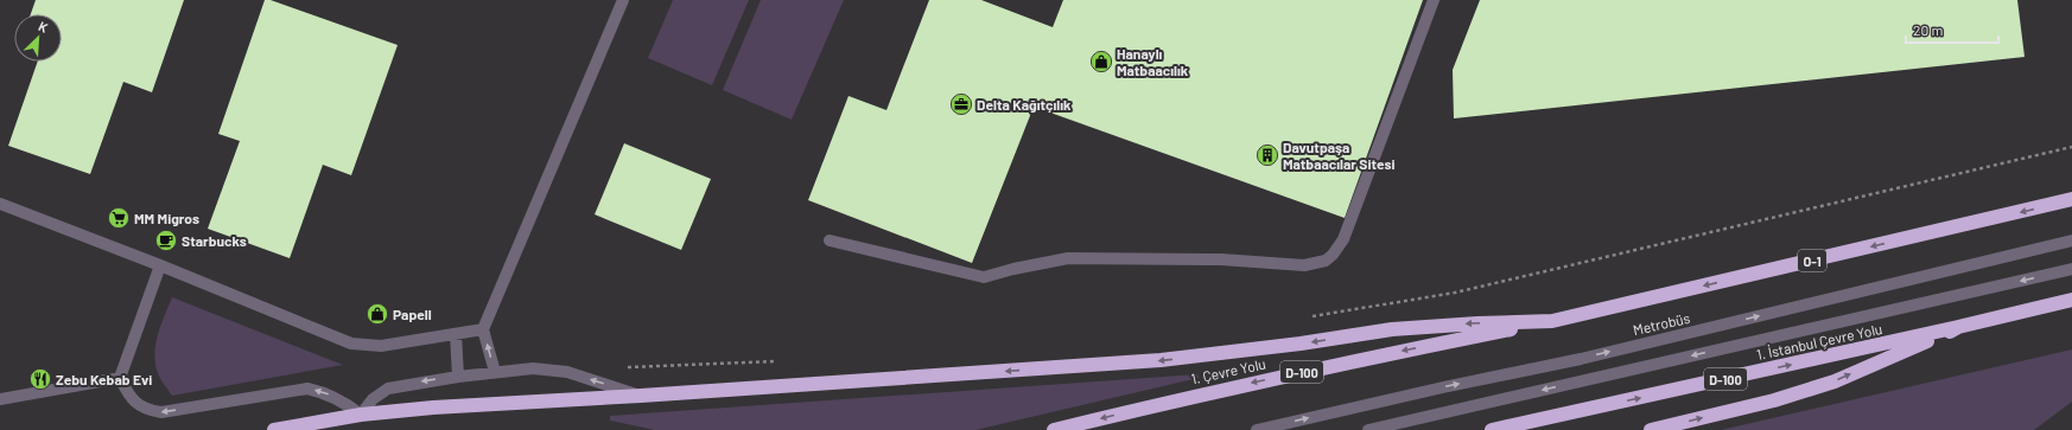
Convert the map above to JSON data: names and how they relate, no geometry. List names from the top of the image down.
{
  "streets": {
    "highway": [
      "O-1",
      "1. İstanbul Çevre Yolu",
      "1. Çevre Yolu",
      "D-100"
    ],
    "lane": ["Metrobüs"]
  },
  "crossings": [
    ["O-1", "1. Çevre Yolu"]
  ],
  "places": {
    "shop": ["Hanaylı Matbaacılık", "Papell"],
    "office": ["Delta Kağıtçılık"],
    "building": ["Davutpaşa Matbaacılar Sitesi"],
    "supermarket": ["MM Migros"],
    "cafe": ["Starbucks"],
    "restaurant": ["Zebu Kebab Evi"]
  },
  "scale_bar": "20 m",
  "north": "top right"
}
